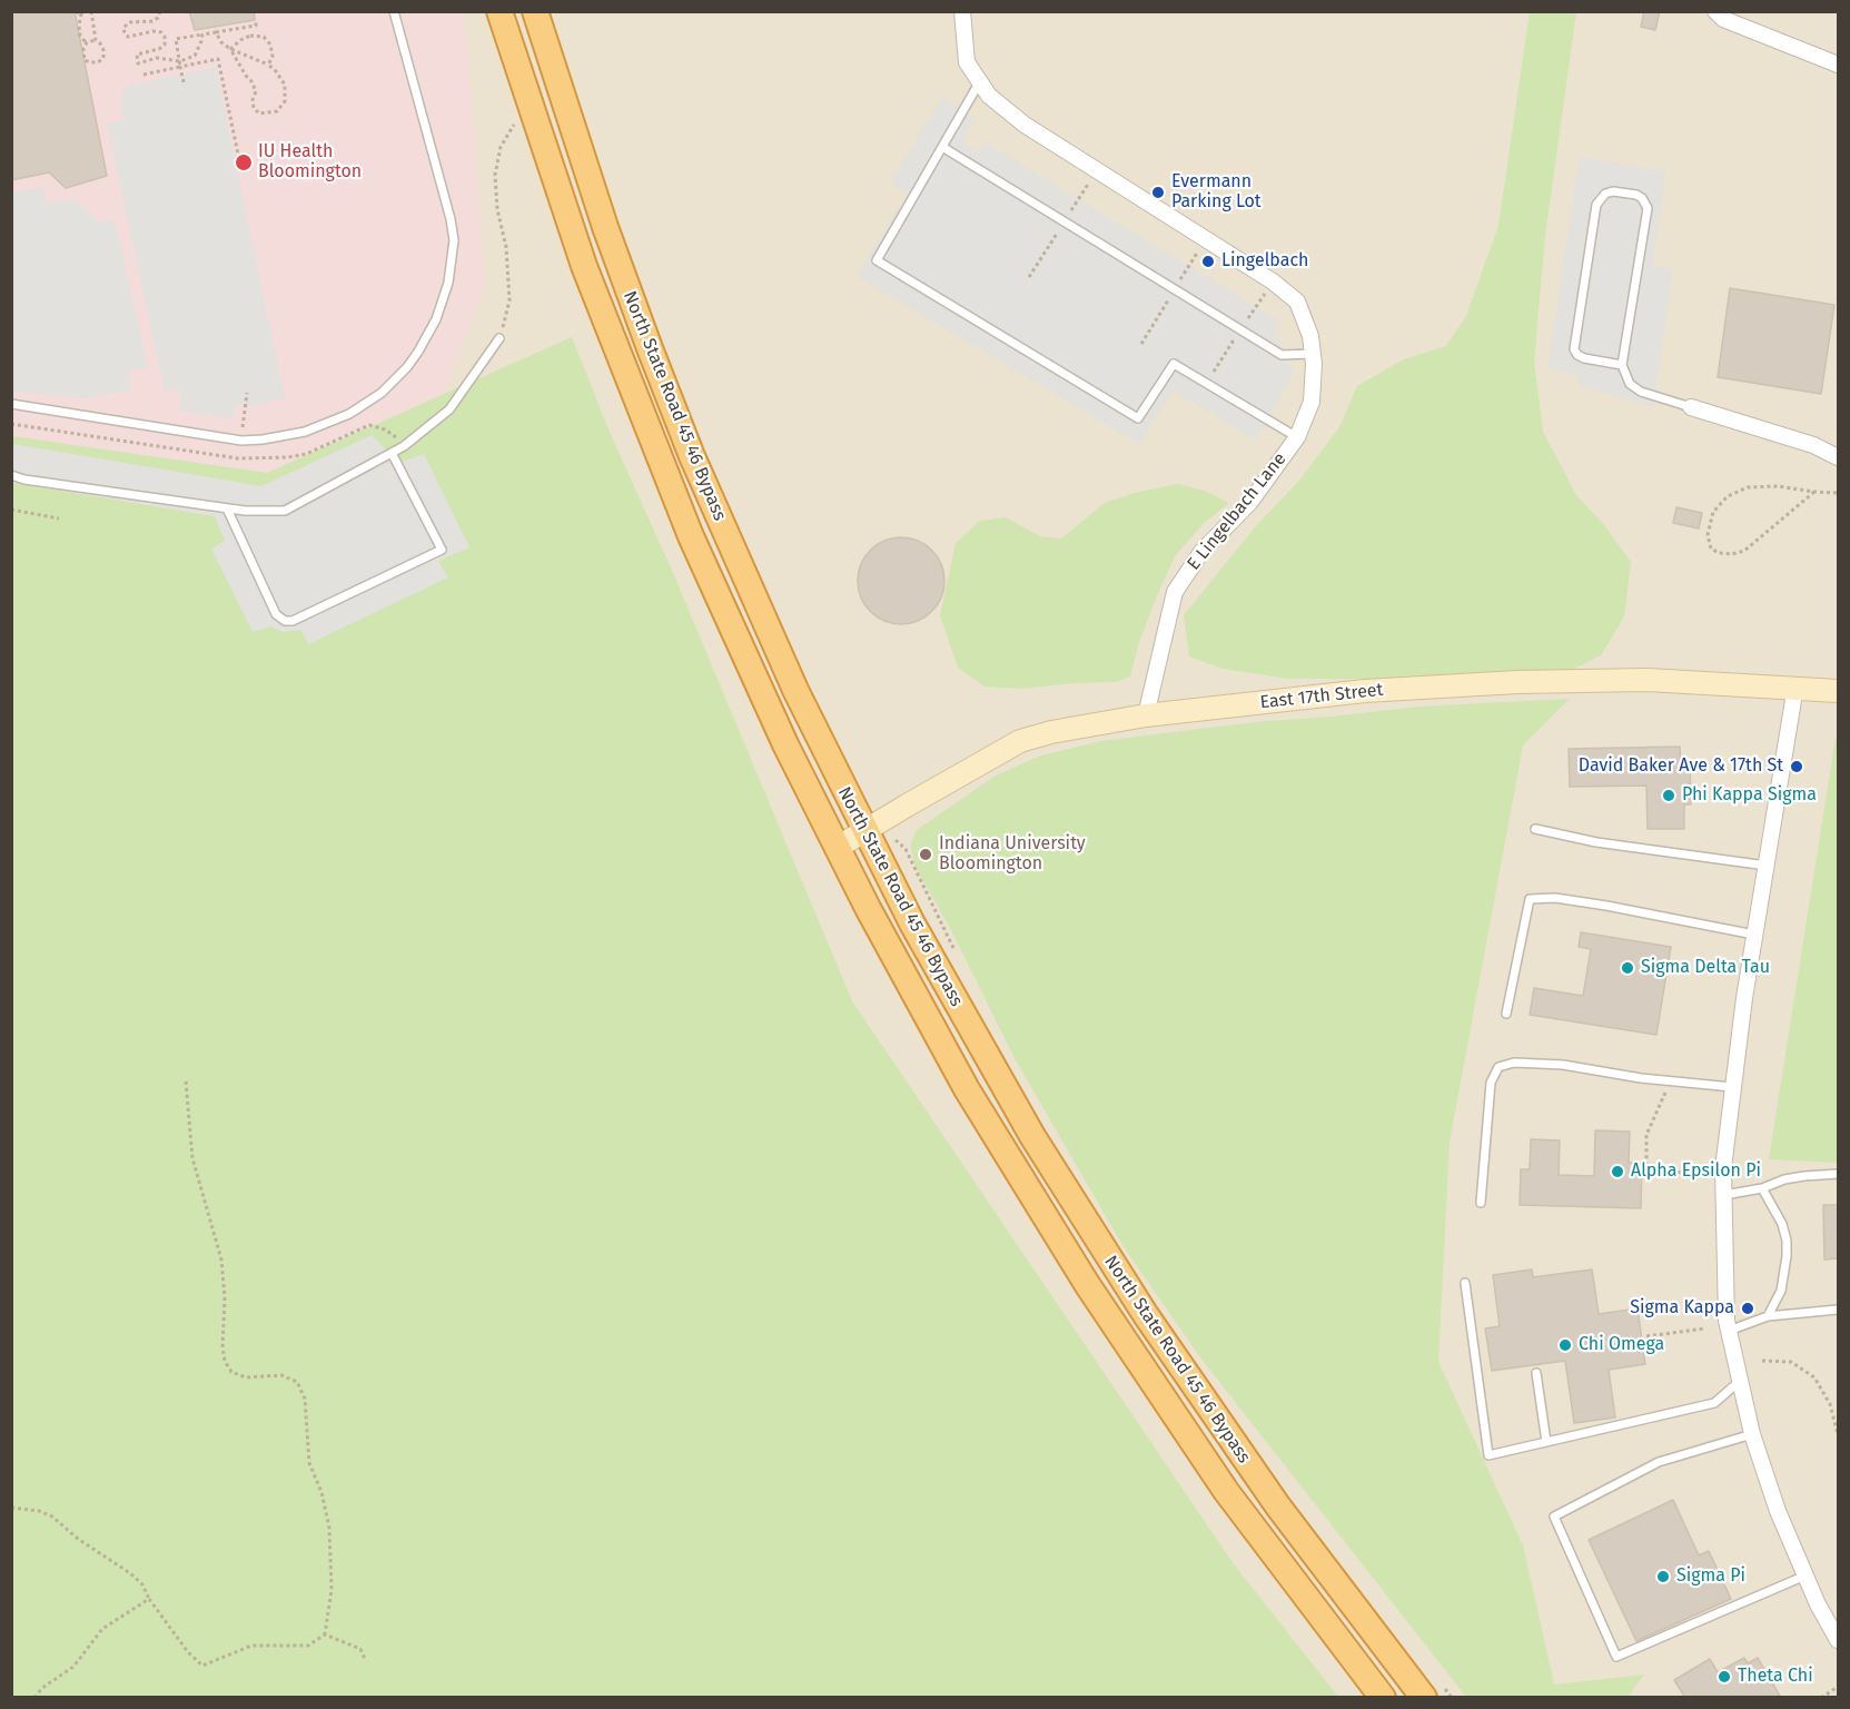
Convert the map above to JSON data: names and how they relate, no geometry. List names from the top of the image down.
{
  "streets": {
    "highway": ["North State Road 45 46 Bypass"],
    "main road": ["East 17th Street"],
    "street": ["E Lingelbach Lane"]
  },
  "crossings": [
    ["North State Road 45 46 Bypass", "East 17th Street"],
    ["E Lingelbach Lane", "East 17th Street"]
  ],
  "places": [
    "IU Health Bloomington",
    "Evermann Parking Lot",
    "Lingelbach",
    "David Baker Ave & 17th St",
    "Phi Kappa Sigma",
    "Indiana University Bloomington",
    "Sigma Delta Tau",
    "Alpha Epsilon Pi",
    "Sigma Kappa",
    "Chi Omega",
    "Sigma Pi",
    "Theta Chi"
  ]
}
